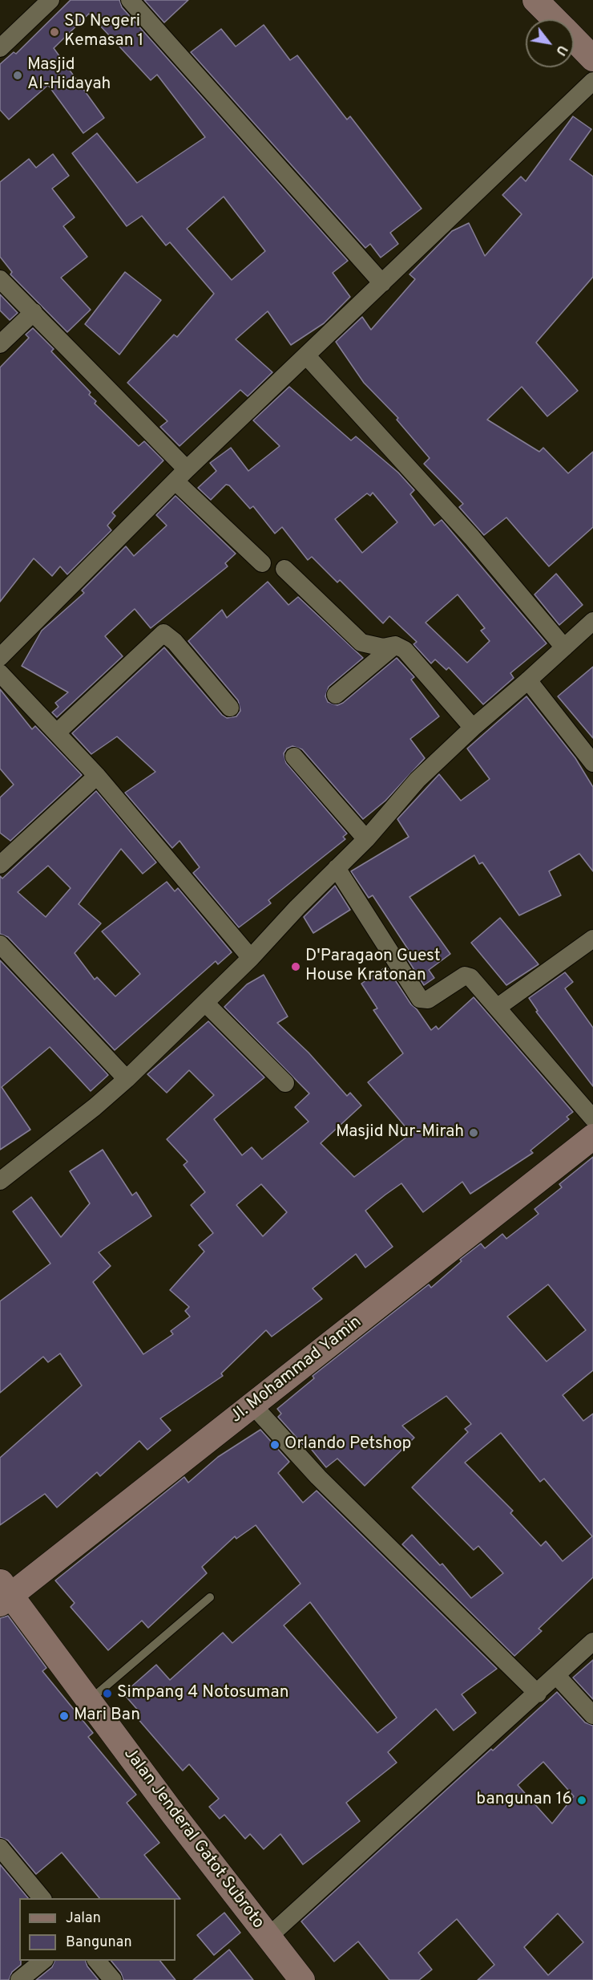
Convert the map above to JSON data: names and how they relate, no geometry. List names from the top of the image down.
{
  "streets": {
    "main road": ["Jl. Mohammad Yamin", "Jalan Jenderal Gatot Subroto"]
  },
  "crossings": [
    ["Jl. Mohammad Yamin", "Jalan Jenderal Gatot Subroto"]
  ],
  "places": [
    "SD Negeri Kemasan 1",
    "Masjid Al-Hidayah",
    "D'Paragaon Guest House Kratonan",
    "Masjid Nur-Mirah",
    "Orlando Petshop",
    "Simpang 4 Notosuman",
    "Mari Ban",
    "bangunan 16"
  ],
  "legend": ["Jalan", "Bangunan"],
  "north": "bottom right"
}
